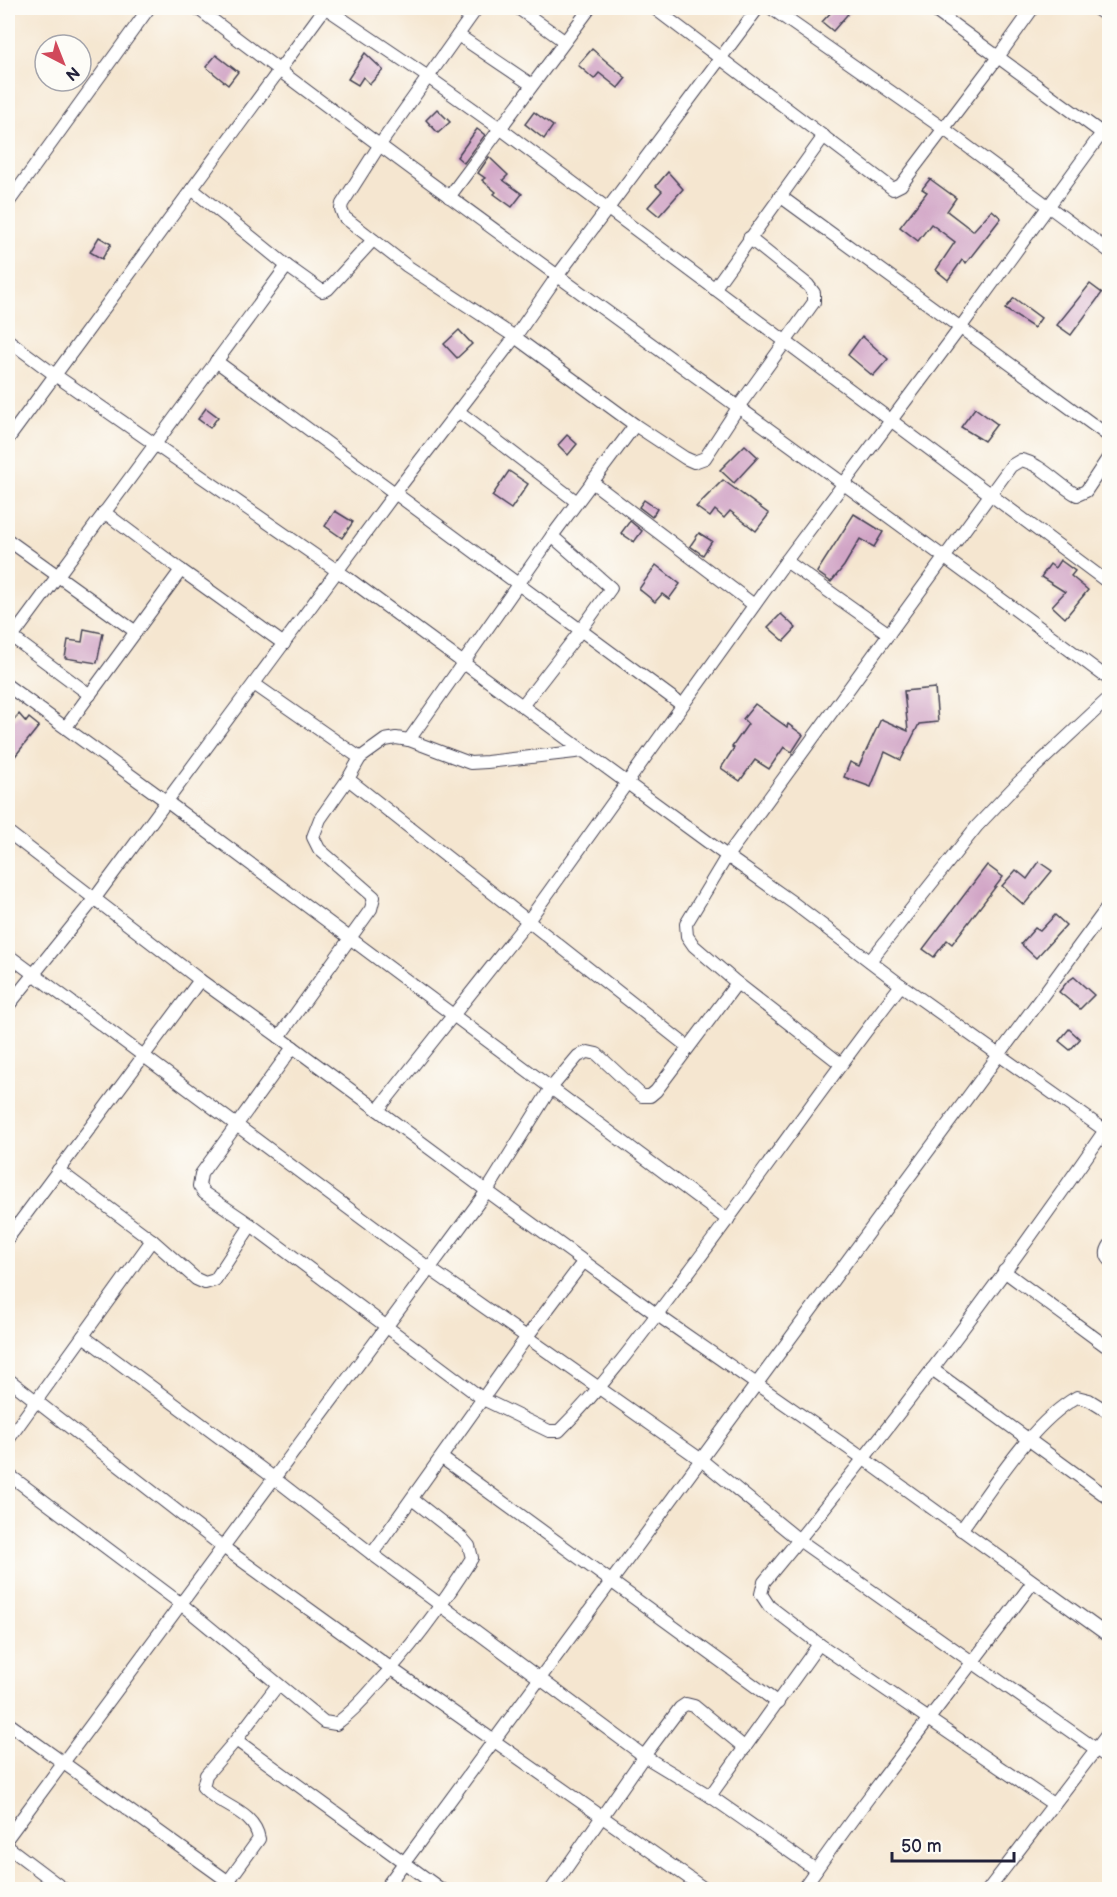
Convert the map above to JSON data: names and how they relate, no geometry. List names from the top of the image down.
{
  "scale_bar": "50 m",
  "north": "bottom right"
}
